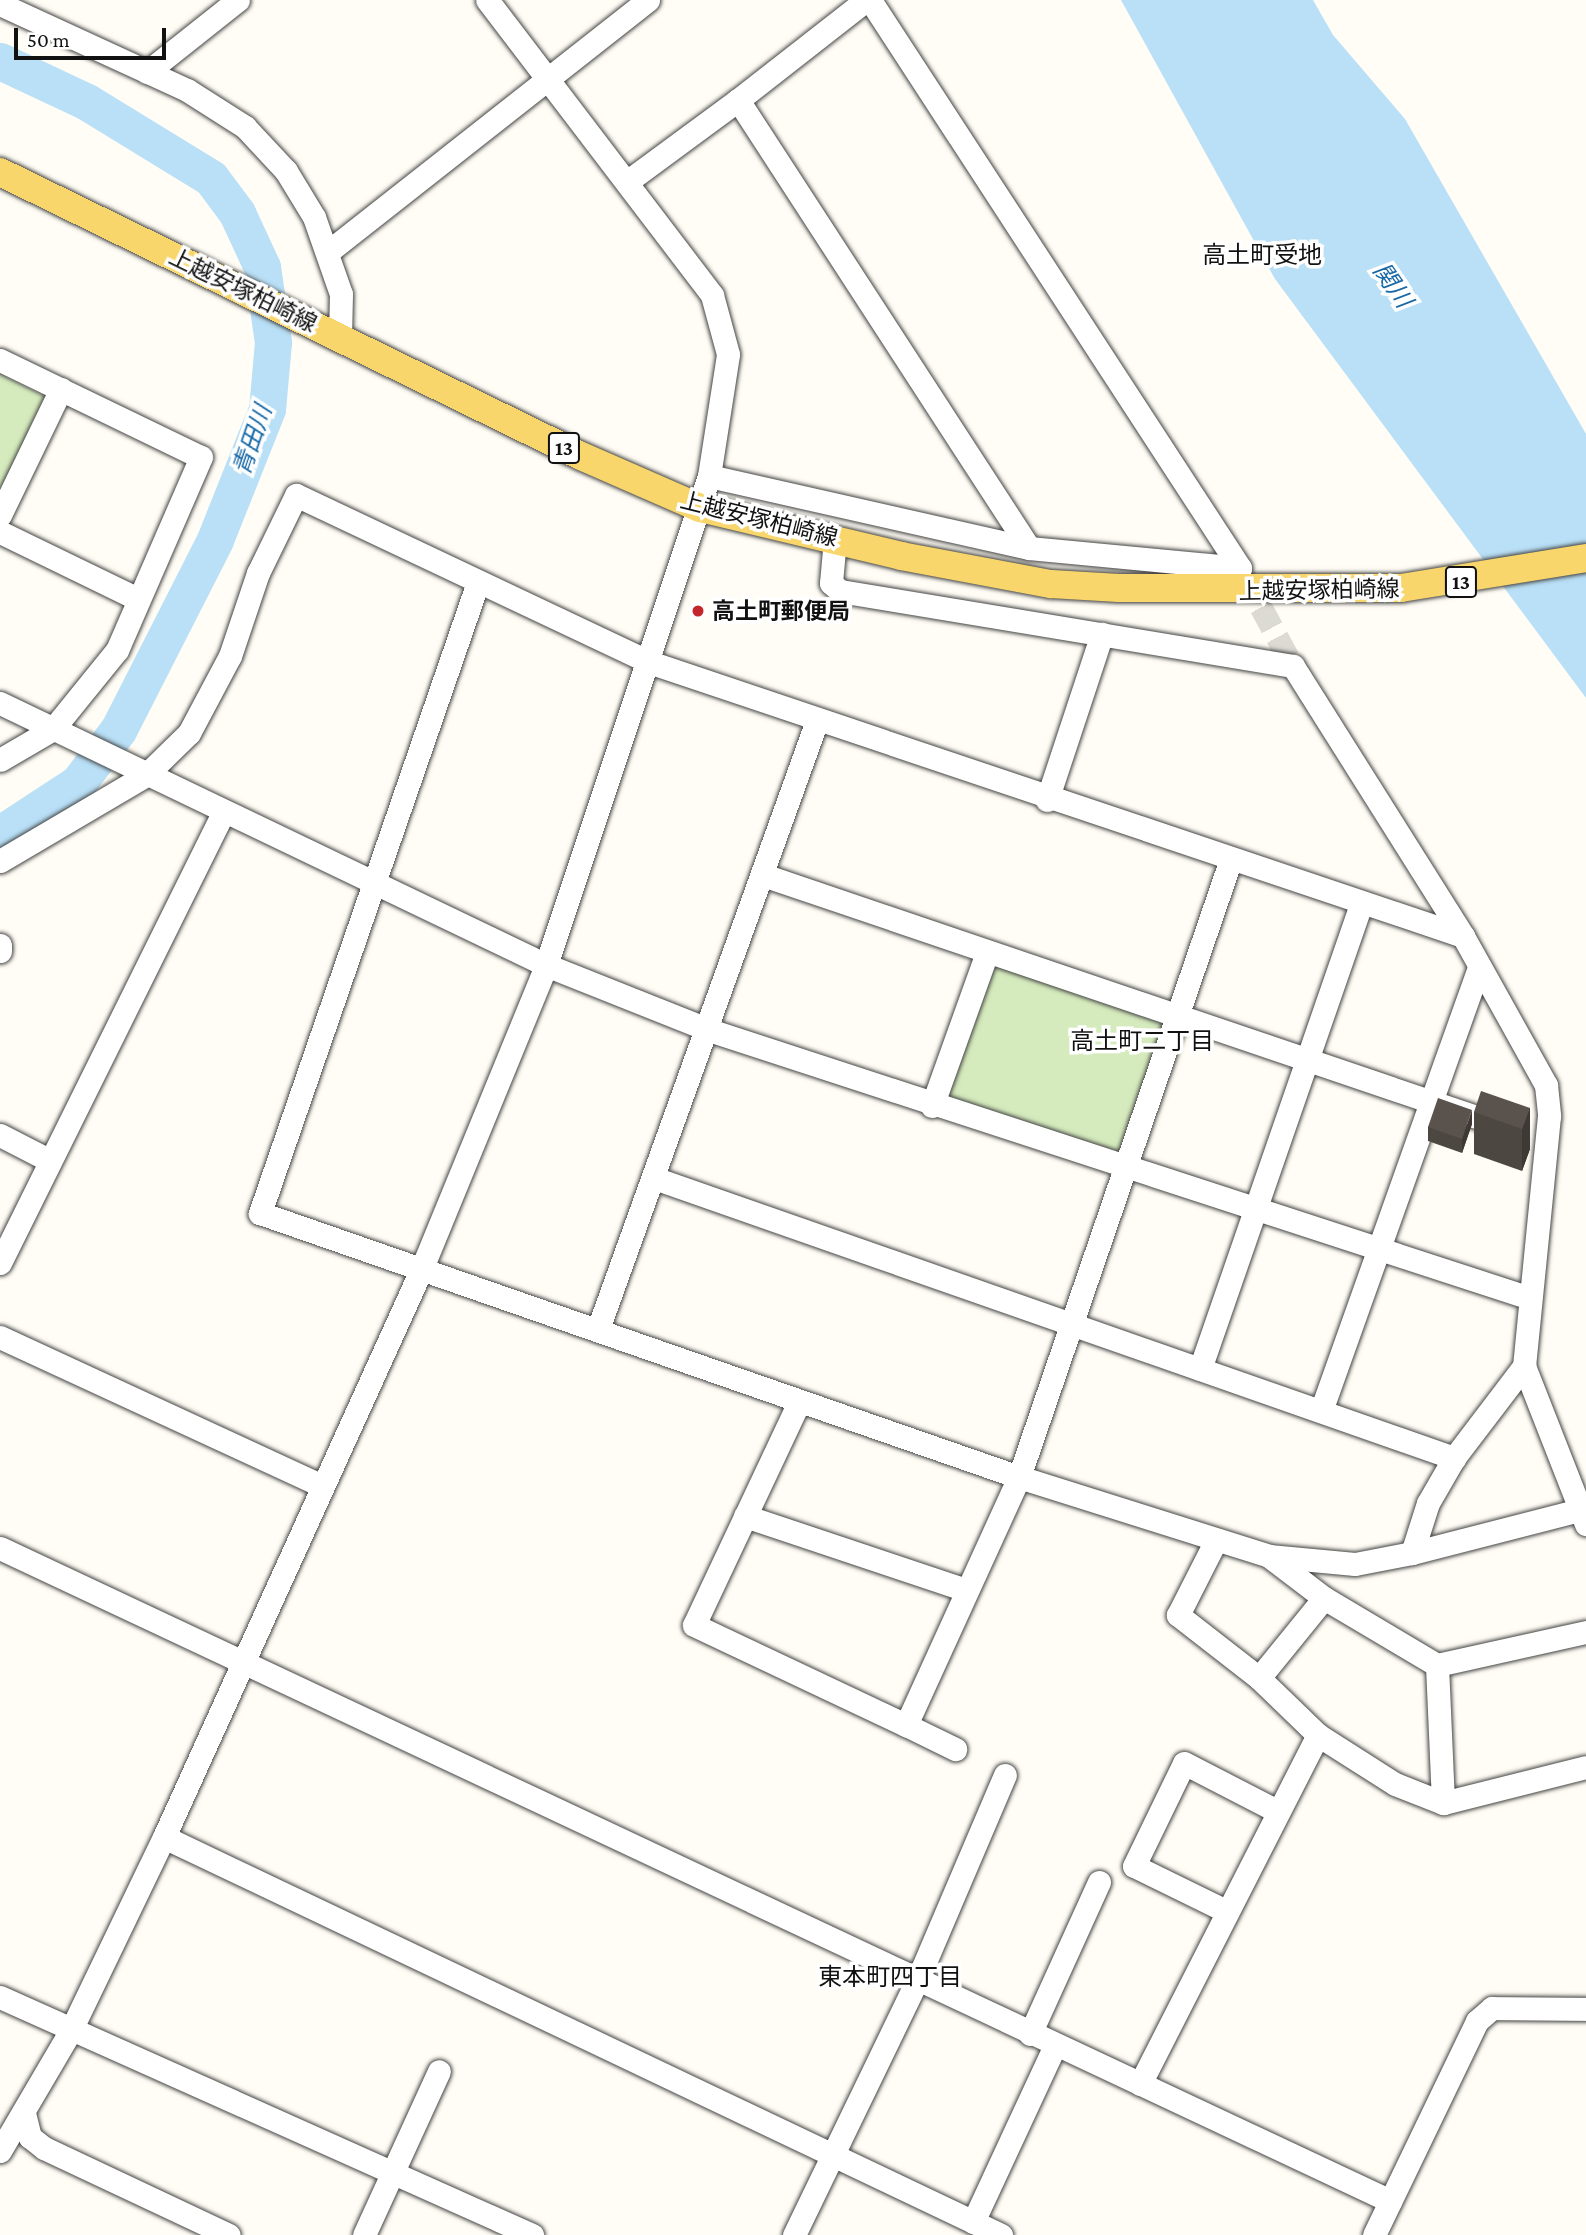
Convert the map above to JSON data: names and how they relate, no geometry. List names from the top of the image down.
{
  "streets": {
    "main road": ["上越安塚柏崎線", "13"]
  },
  "districts": ["高土町受地", "高土町二丁目", "東本町四丁目"],
  "water": ["関川", "青田川"],
  "places": ["高土町郵便局"],
  "scale_bar": "50 m"
}
